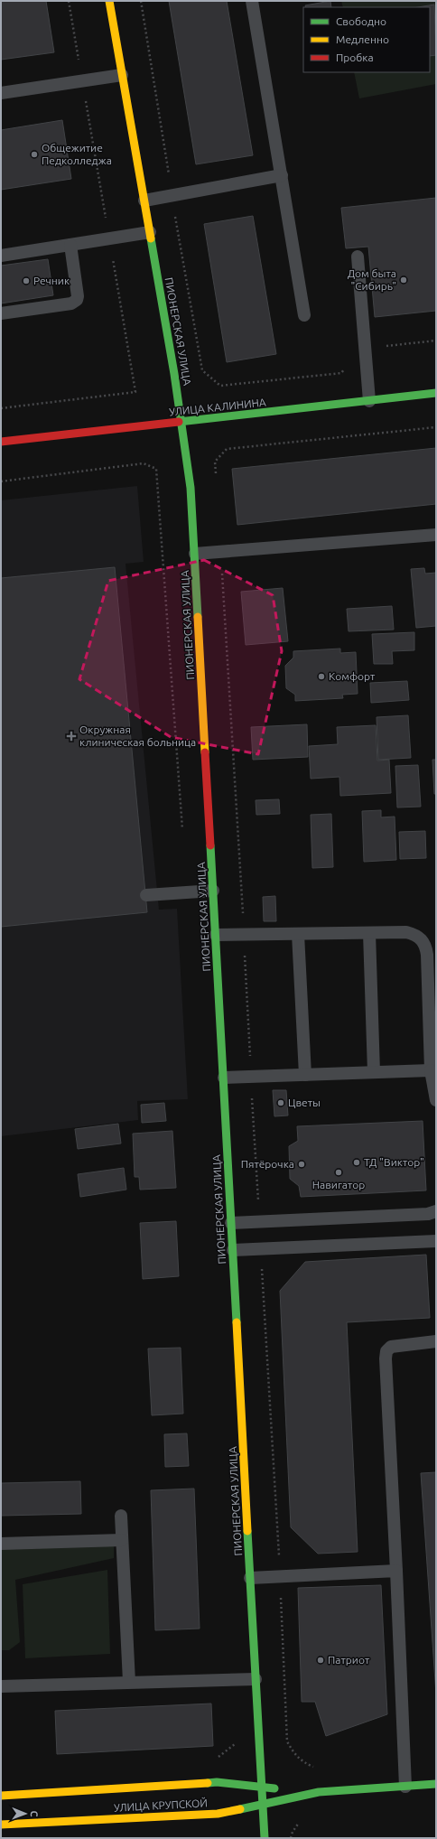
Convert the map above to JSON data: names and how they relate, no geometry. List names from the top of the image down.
{
  "streets": {
    "street": ["ПИОНЕРСКАЯ УЛИЦА", "УЛИЦА КАЛИНИНА", "УЛИЦА КРУПСКОЙ"]
  },
  "crossings": [
    ["ПИОНЕРСКАЯ УЛИЦА", "УЛИЦА КАЛИНИНА"],
    ["ПИОНЕРСКАЯ УЛИЦА", "УЛИЦА КРУПСКОЙ"]
  ],
  "places": {
    "other": [
      "Общежитие Педколледжа",
      "Дом быта \"Сибирь\"",
      "Речник",
      "Комфорт",
      "Цветы",
      "ТД \"Виктор\"",
      "Пятёрочка",
      "Навигатор",
      "Патриот"
    ],
    "health": ["Окружная клиническая больница"]
  },
  "legend": ["Свободно", "Медленно", "Пробка"],
  "north": "right"
}
